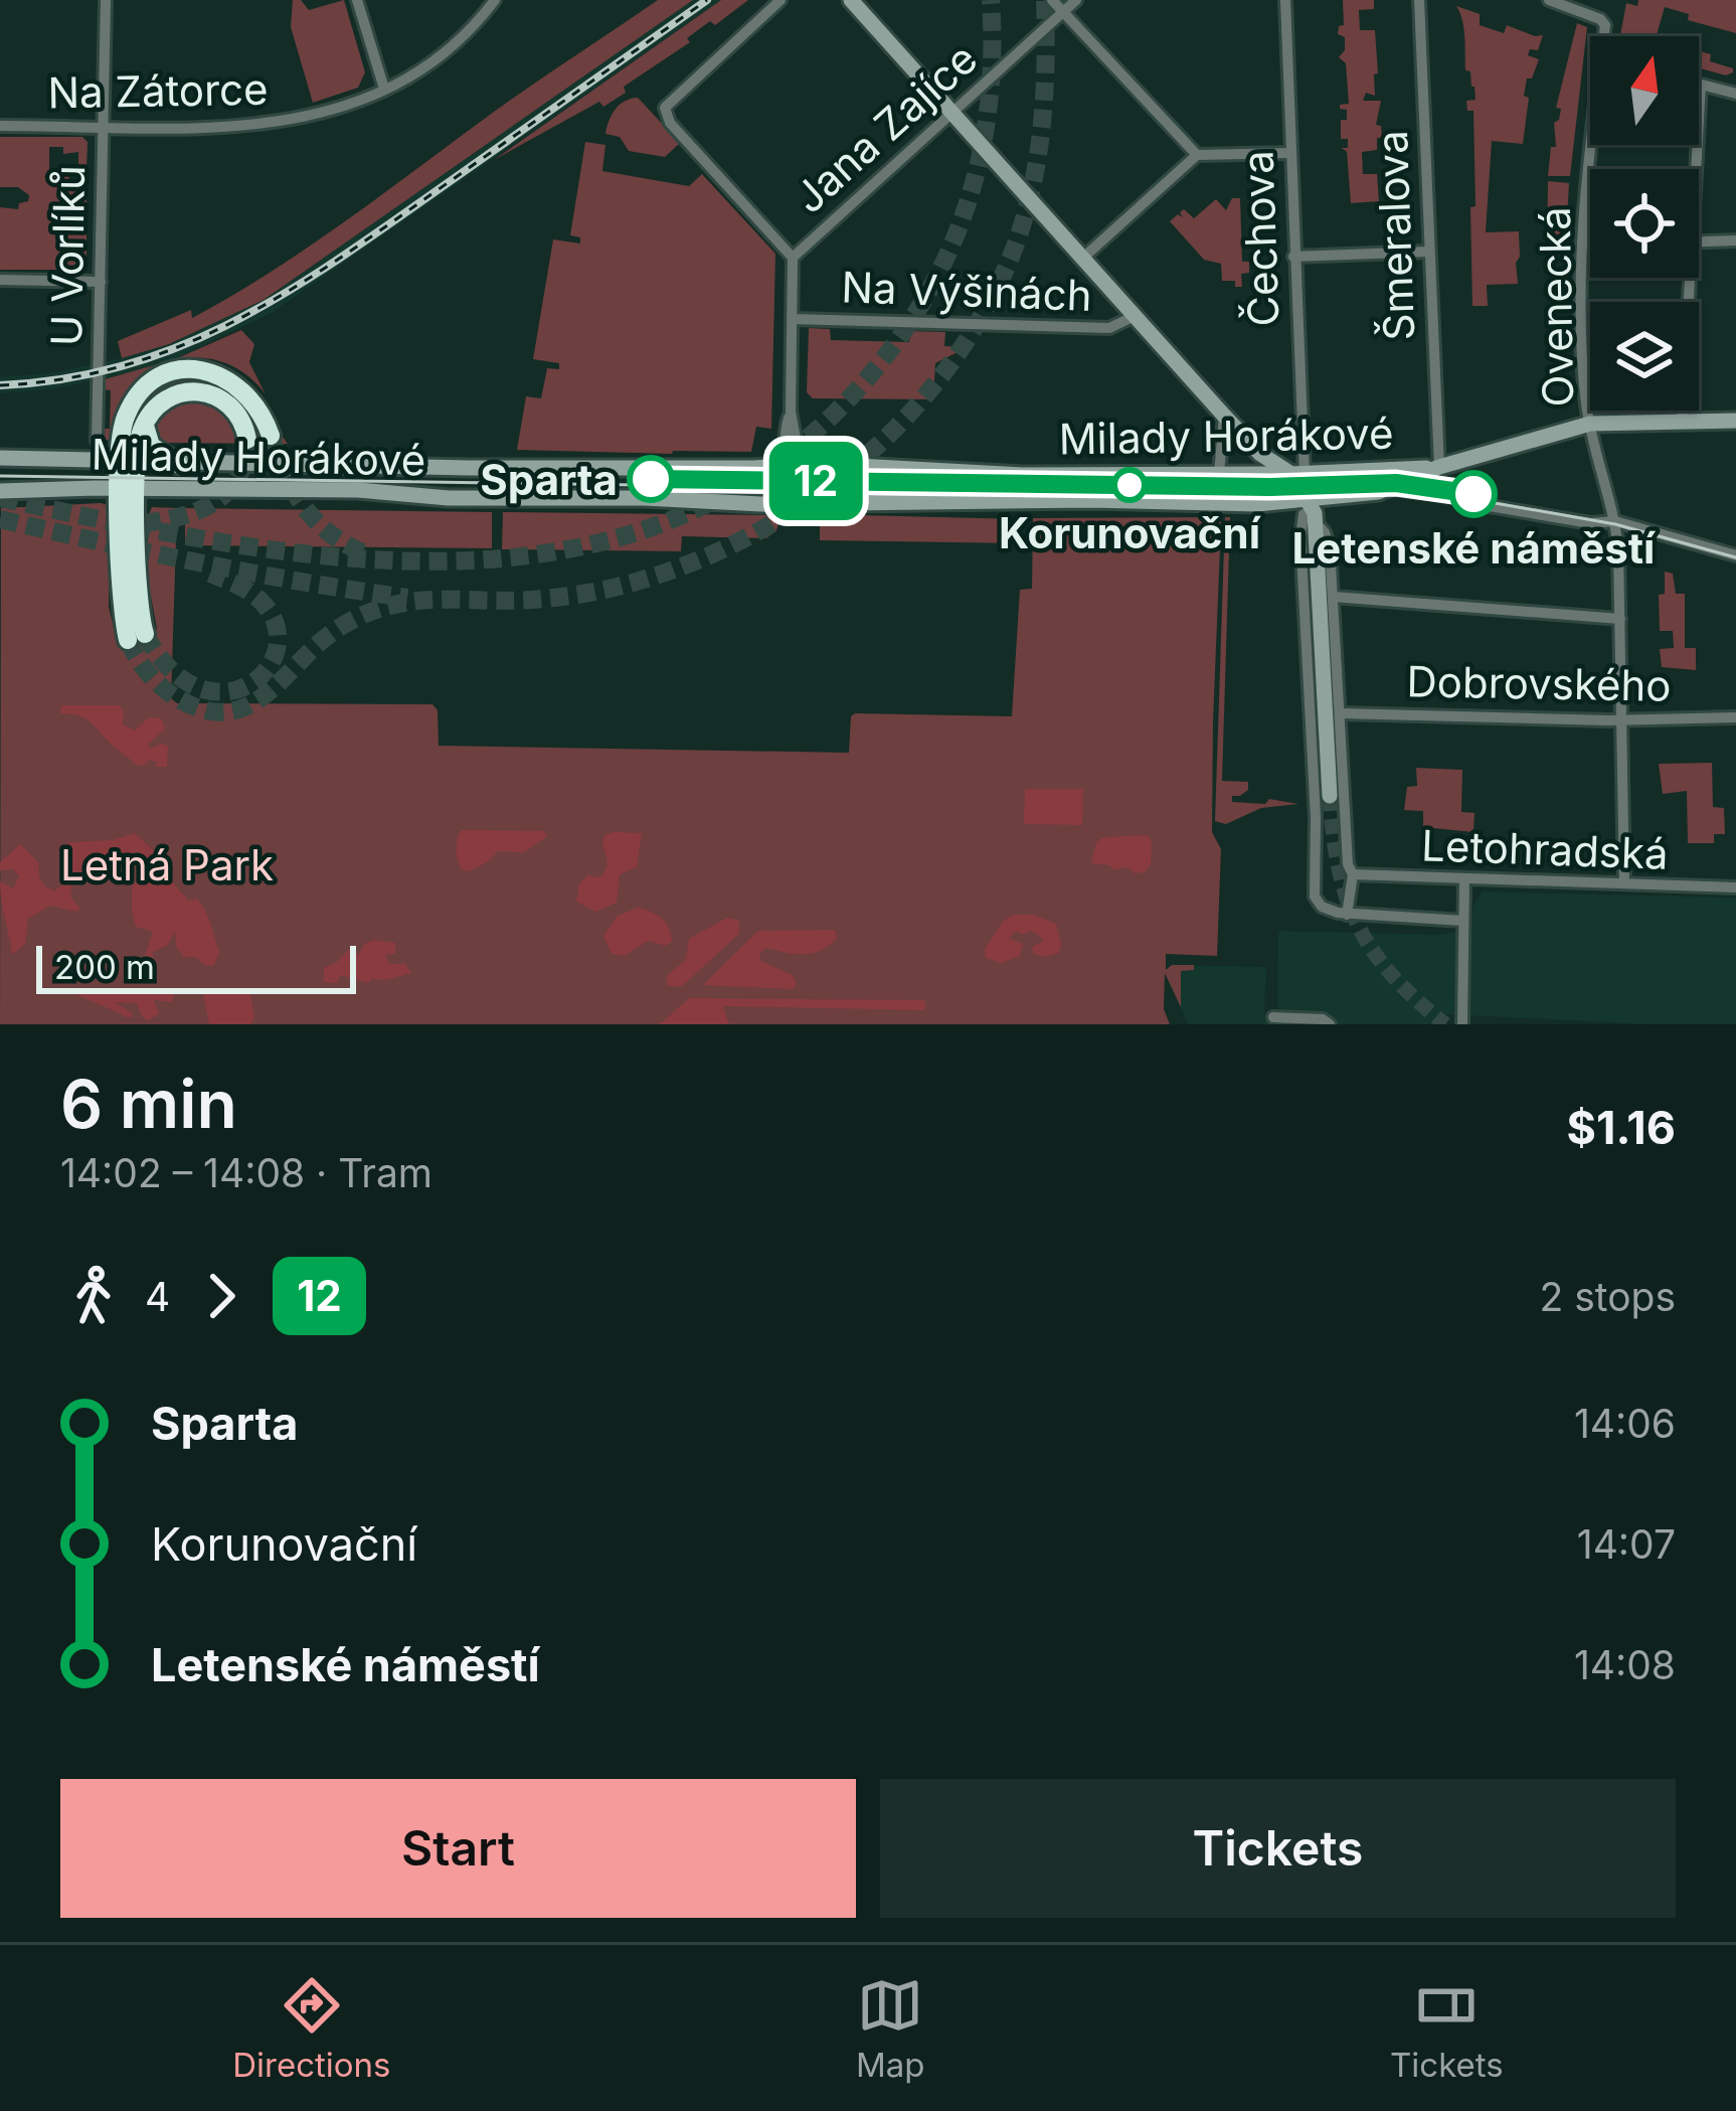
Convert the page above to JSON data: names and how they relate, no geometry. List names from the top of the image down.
{
  "streets": {
    "main road": ["Milady Horákové"],
    "street": [
      "Na Zátorce",
      "Jana Zajíce",
      "Šmeralova",
      "Čechova",
      "U Vorlíků",
      "Na Výšinách",
      "Ovenecká",
      "Dobrovského",
      "Letohradská"
    ]
  },
  "crossings": [
    ["Na Zátorce", "U Vorlíků"],
    ["Šmeralova", "Milady Horákové"],
    ["Čechova", "Milady Horákové"],
    ["Ovenecká", "Milady Horákové"],
    ["Ovenecká", "Dobrovského"],
    ["Ovenecká", "Letohradská"]
  ],
  "parks": ["Letná Park"],
  "places": ["Sparta", "Korunovační", "Letenské náměstí"],
  "lines": ["tram line 12"],
  "scale_bar": "200 m",
  "north": "top",
  "page": {
    "on_map": "12",
    "scale": "200 m",
    "heading": ["6 min", "14:02 – 14:08 · Tram", "$1.16"],
    "legs": ["4", "12", "2 stops"],
    "list": [
      {
        "name": "Sparta",
        "value": "14:06"
      },
      {
        "name": "Korunovační",
        "value": "14:07"
      },
      {
        "name": "Letenské náměstí",
        "value": "14:08"
      }
    ],
    "buttons": ["Start", "Tickets"],
    "tabs": ["Directions", "Map", "Tickets"]
  }
}
